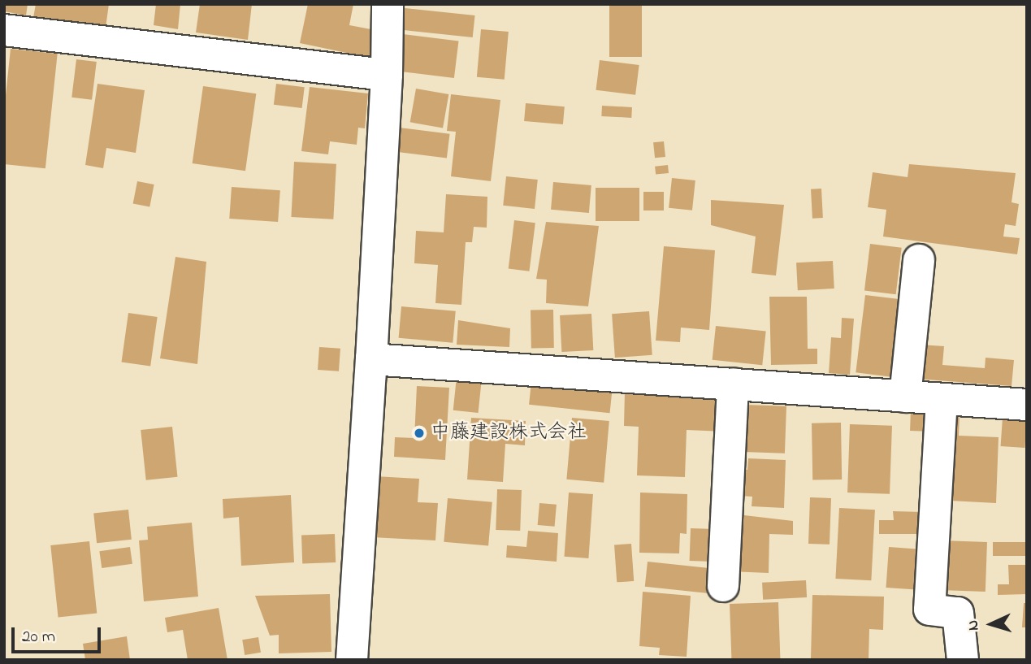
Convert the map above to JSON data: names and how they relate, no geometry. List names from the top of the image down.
{
  "places": ["中藤建設株式会社"],
  "scale_bar": "20 m",
  "north": "left"
}
